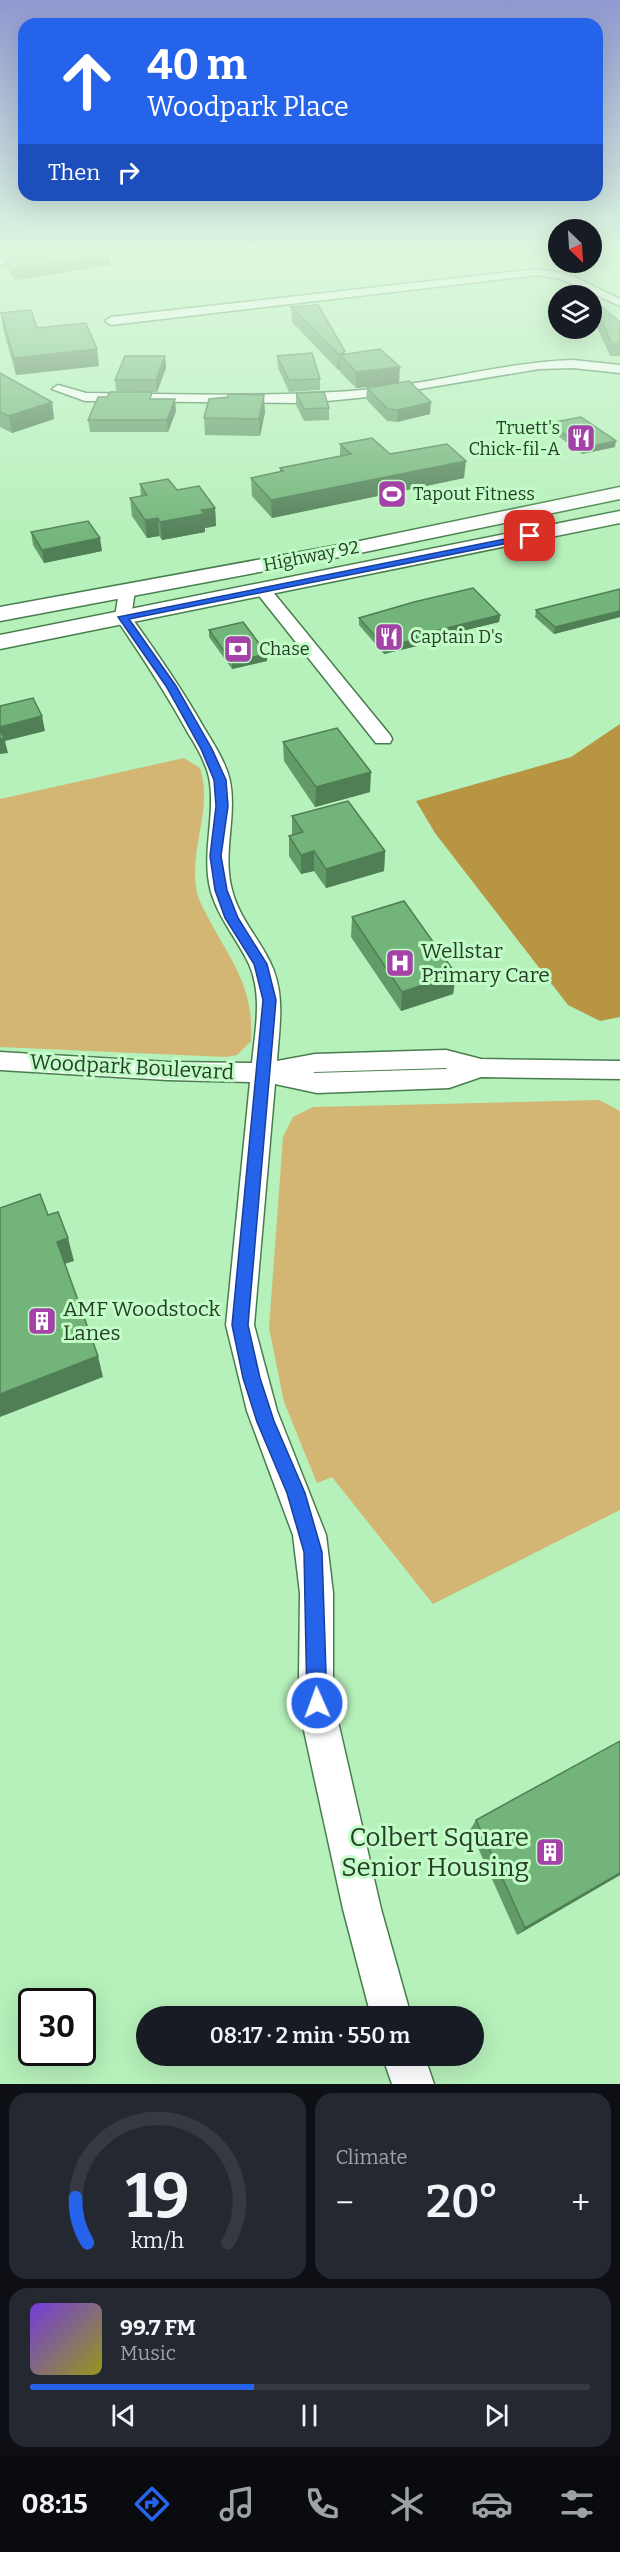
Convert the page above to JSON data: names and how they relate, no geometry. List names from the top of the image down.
{
  "streets": {
    "main road": ["Highway 92"],
    "street": ["Woodpark Boulevard"]
  },
  "places": {
    "restaurant": ["Truett's Chick-fil-A", "Captain D's"],
    "sports": ["Tapout Fitness"],
    "bank": ["Chase"],
    "hospital": ["Wellstar Primary Care"],
    "building": ["AMF Woodstock Lanes", "Colbert Square Senior Housing"]
  },
  "north": "bottom right",
  "page": {
    "turn": ["40 m", "Woodpark Place"],
    "then": "Then",
    "limit": "30",
    "trip": "08:17 · 2 min · 550 m",
    "tile": "Climate",
    "heat": ["−", "20°", "+"],
    "song": ["99.7 FM", "Music"],
    "tabs": "08:15",
    "gauge": ["19", "km/h"]
  }
}
